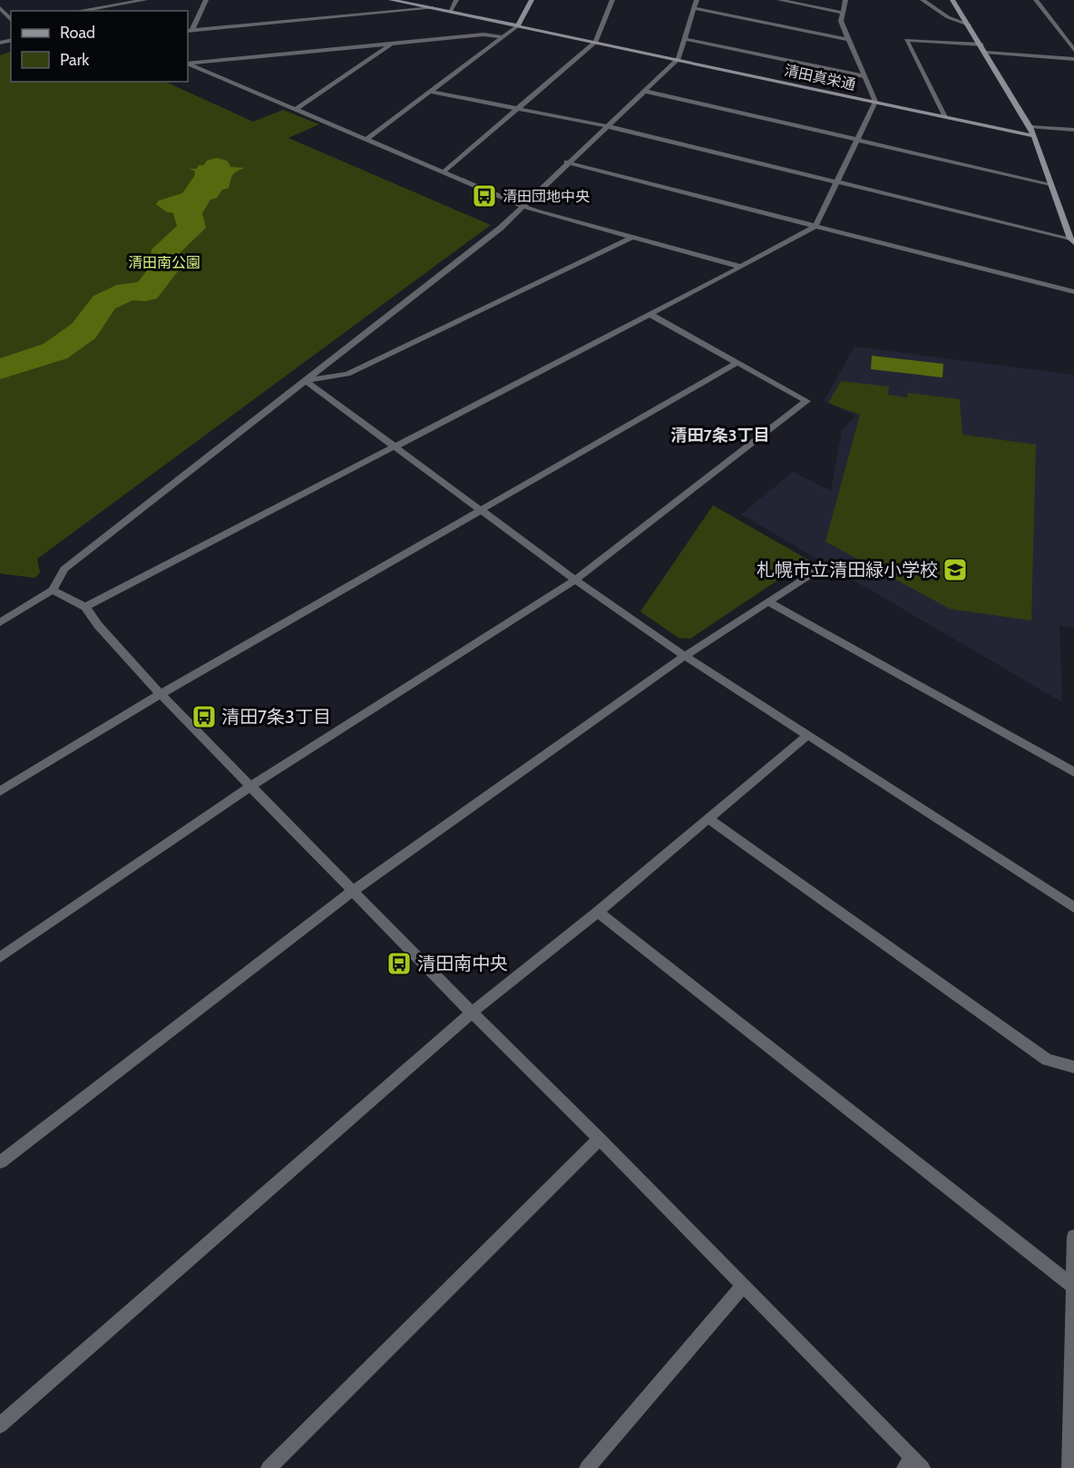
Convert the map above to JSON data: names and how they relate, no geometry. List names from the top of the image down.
{
  "streets": {
    "street": ["清田真栄通"]
  },
  "districts": ["清田7条3丁目"],
  "parks": ["清田南公園"],
  "places": {
    "bus stop": ["清田団地中央", "清田7条3丁目", "清田南中央"],
    "school or university": ["札幌市立清田緑小学校"]
  },
  "legend": ["Road", "Park"]
}
